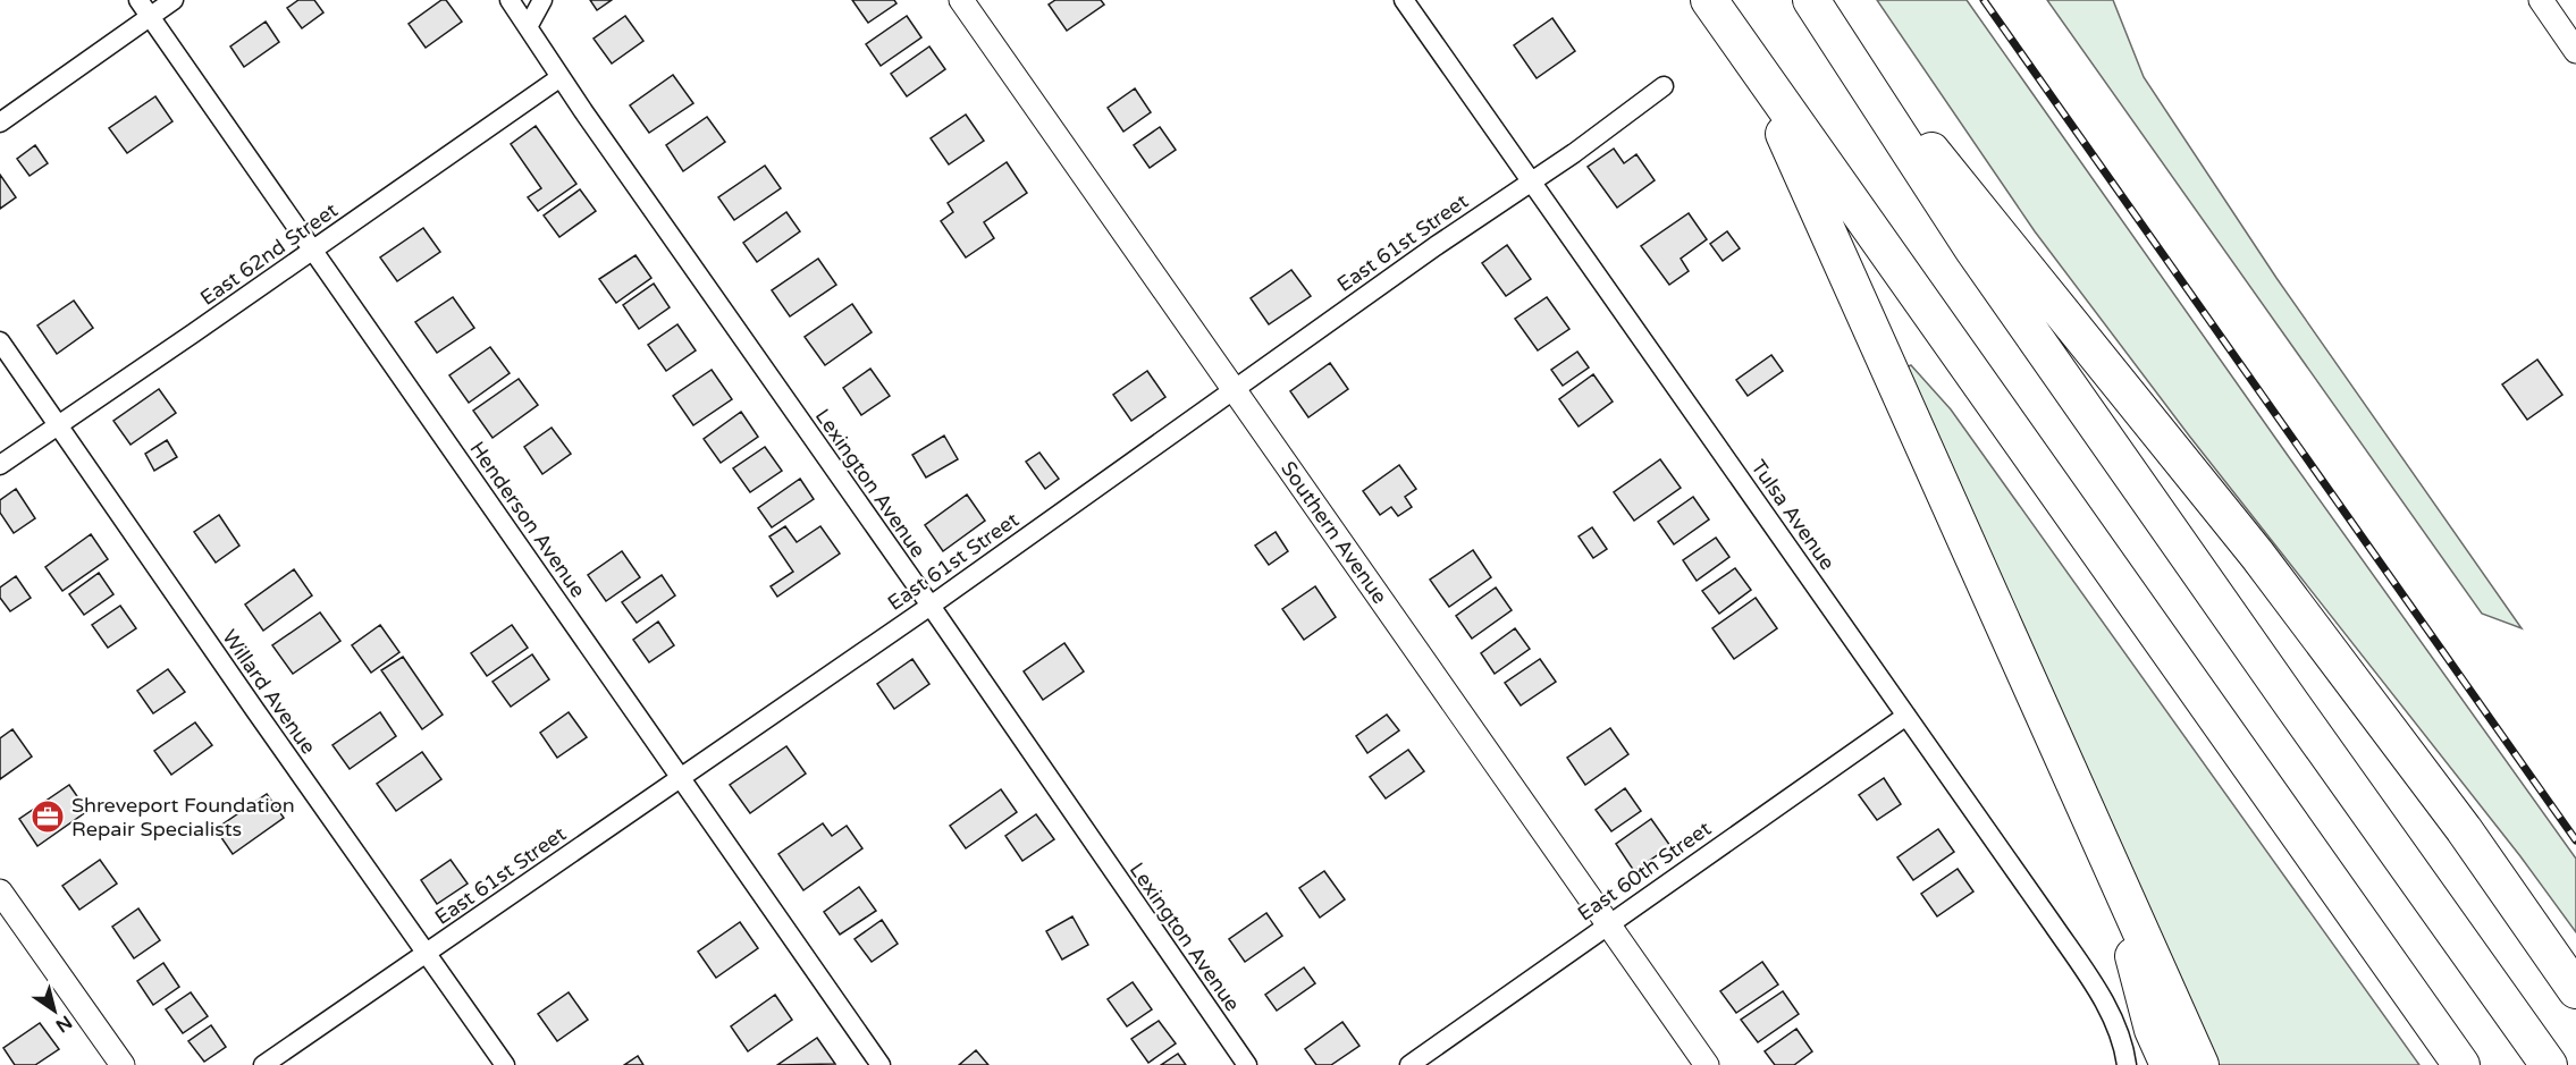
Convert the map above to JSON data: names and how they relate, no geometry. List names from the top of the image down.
{
  "streets": {
    "street": [
      "East 61st Street",
      "East 62nd Street",
      "Lexington Avenue",
      "Tulsa Avenue",
      "Henderson Avenue",
      "Southern Avenue",
      "Willard Avenue",
      "East 60th Street"
    ]
  },
  "crossings": [
    ["East 61st Street", "Lexington Avenue"],
    ["East 61st Street", "Tulsa Avenue"],
    ["East 61st Street", "Henderson Avenue"],
    ["East 61st Street", "Southern Avenue"],
    ["East 61st Street", "Willard Avenue"],
    ["East 62nd Street", "Lexington Avenue"],
    ["East 62nd Street", "Henderson Avenue"],
    ["East 62nd Street", "Willard Avenue"],
    ["Tulsa Avenue", "East 60th Street"],
    ["Southern Avenue", "East 60th Street"]
  ],
  "places": {
    "office": ["Shreveport Foundation Repair Specialists"]
  },
  "north": "bottom right"
}
